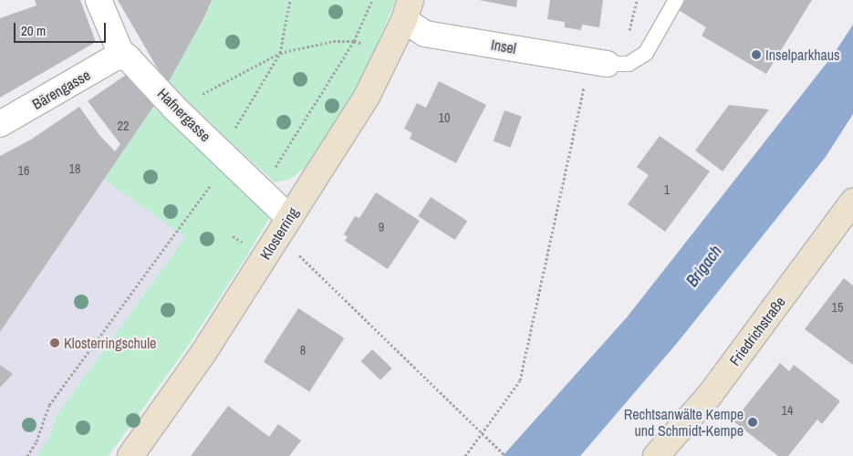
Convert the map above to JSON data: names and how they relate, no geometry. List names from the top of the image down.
{
  "streets": {
    "main road": ["Klosterring", "Friedrichstraße"],
    "street": ["Insel", "Bärengasse", "Hafnergasse"]
  },
  "crossings": [
    ["Insel", "Klosterring"],
    ["Bärengasse", "Hafnergasse"],
    ["Hafnergasse", "Klosterring"]
  ],
  "water": ["Brigach"],
  "places": ["Inselparkhaus", "Klosterringschule", "Rechtsanwälte Kempe und Schmidt-Kempe"],
  "house_numbers": [
    "10",
    "22",
    "18",
    "16",
    "1",
    "9",
    "15",
    "8",
    "14"
  ],
  "scale_bar": "20 m"
}
